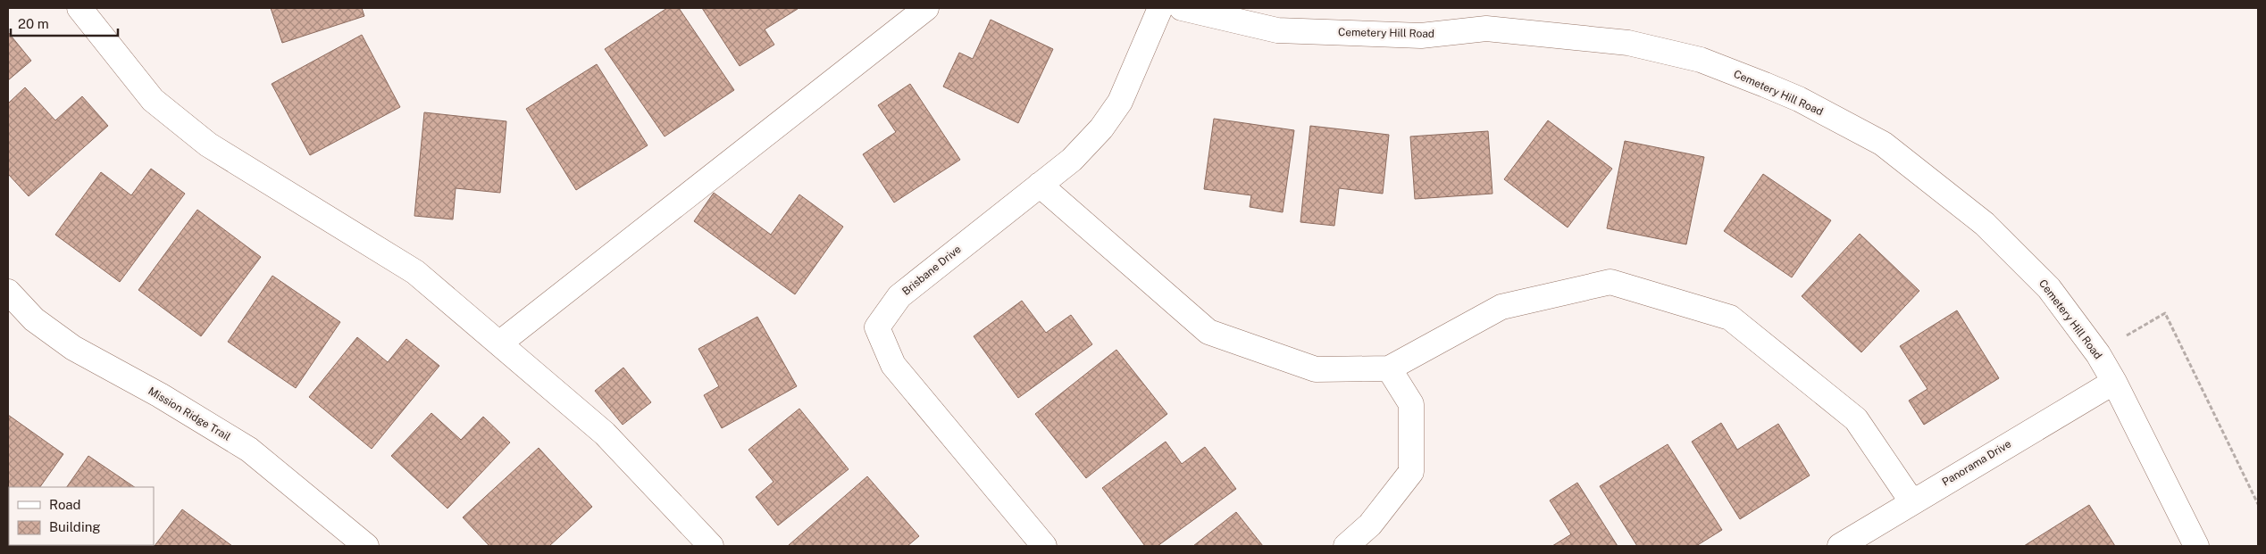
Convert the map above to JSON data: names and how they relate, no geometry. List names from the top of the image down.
{
  "streets": {
    "street": [
      "Cemetery Hill Road",
      "Brisbane Drive",
      "Mission Ridge Trail",
      "Panorama Drive"
    ]
  },
  "crossings": [
    ["Cemetery Hill Road", "Panorama Drive"]
  ],
  "legend": ["Road", "Building"],
  "scale_bar": "20 m"
}
